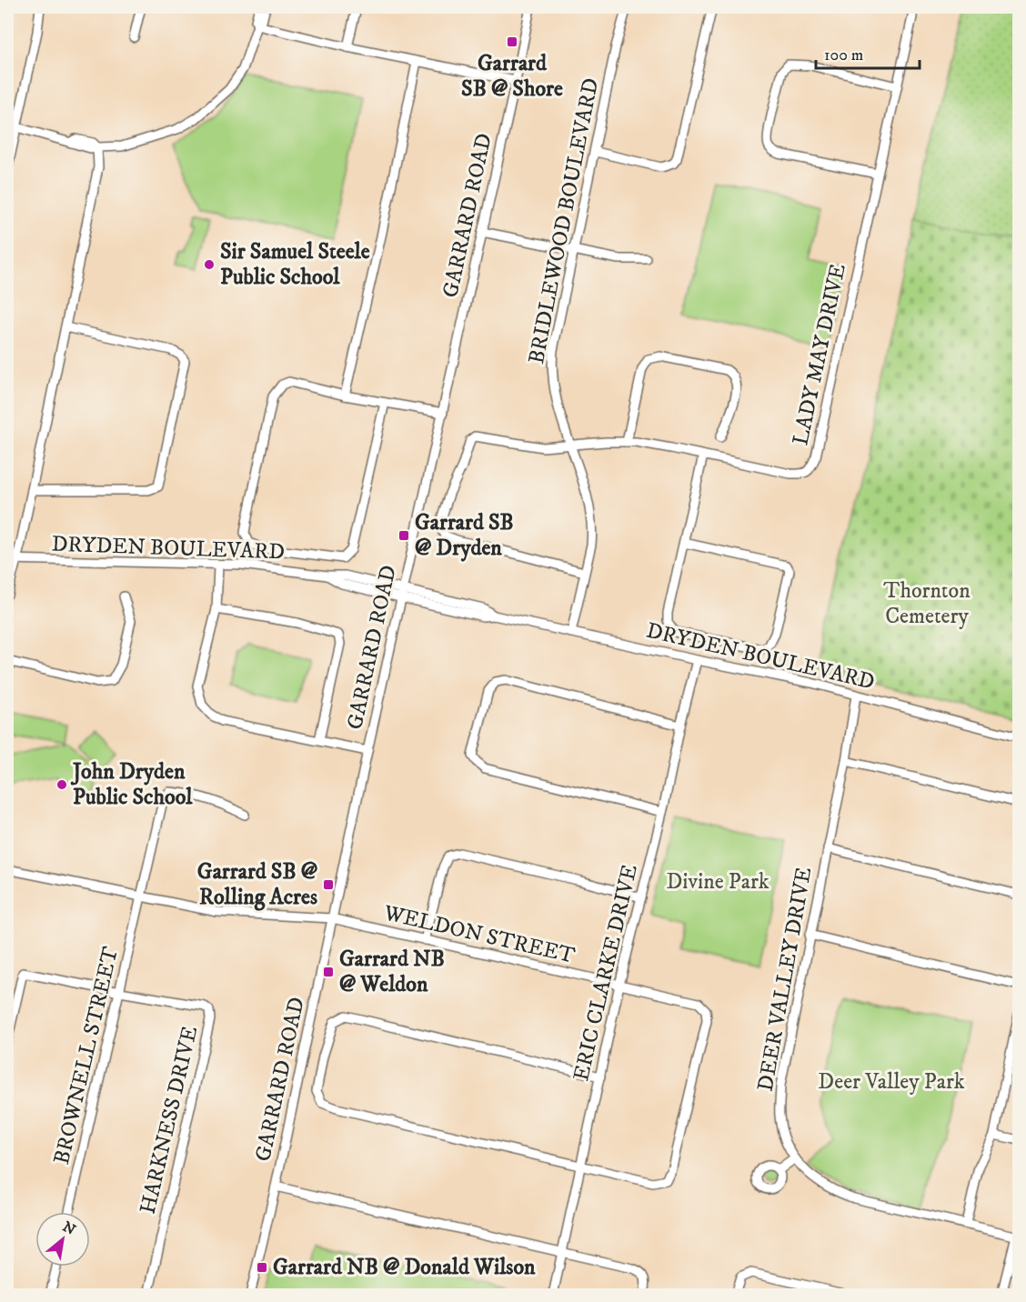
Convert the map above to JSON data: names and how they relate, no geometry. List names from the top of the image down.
{
  "streets": {
    "street": [
      "GARRARD ROAD",
      "BRIDLEWOOD BOULEVARD",
      "LADY MAY DRIVE",
      "DRYDEN BOULEVARD",
      "WELDON STREET",
      "ERIC CLARKE DRIVE",
      "DEER VALLEY DRIVE",
      "BROWNELL STREET",
      "HARKNESS DRIVE"
    ]
  },
  "crossings": [
    ["GARRARD ROAD", "DRYDEN BOULEVARD"],
    ["GARRARD ROAD", "WELDON STREET"],
    ["BRIDLEWOOD BOULEVARD", "LADY MAY DRIVE"],
    ["BRIDLEWOOD BOULEVARD", "DRYDEN BOULEVARD"],
    ["DRYDEN BOULEVARD", "ERIC CLARKE DRIVE"],
    ["DRYDEN BOULEVARD", "DEER VALLEY DRIVE"],
    ["WELDON STREET", "ERIC CLARKE DRIVE"],
    ["WELDON STREET", "BROWNELL STREET"],
    ["BROWNELL STREET", "HARKNESS DRIVE"]
  ],
  "parks": ["Thornton Cemetery", "Divine Park", "Deer Valley Park"],
  "places": {
    "transit": [
      "Garrard SB @ Shore",
      "Garrard SB @ Dryden",
      "Garrard SB @ Rolling Acres",
      "Garrard NB @ Weldon",
      "Garrard NB @ Donald Wilson"
    ],
    "other": ["Sir Samuel Steele Public School", "John Dryden Public School"]
  },
  "scale_bar": "100 m",
  "north": "top right"
}
